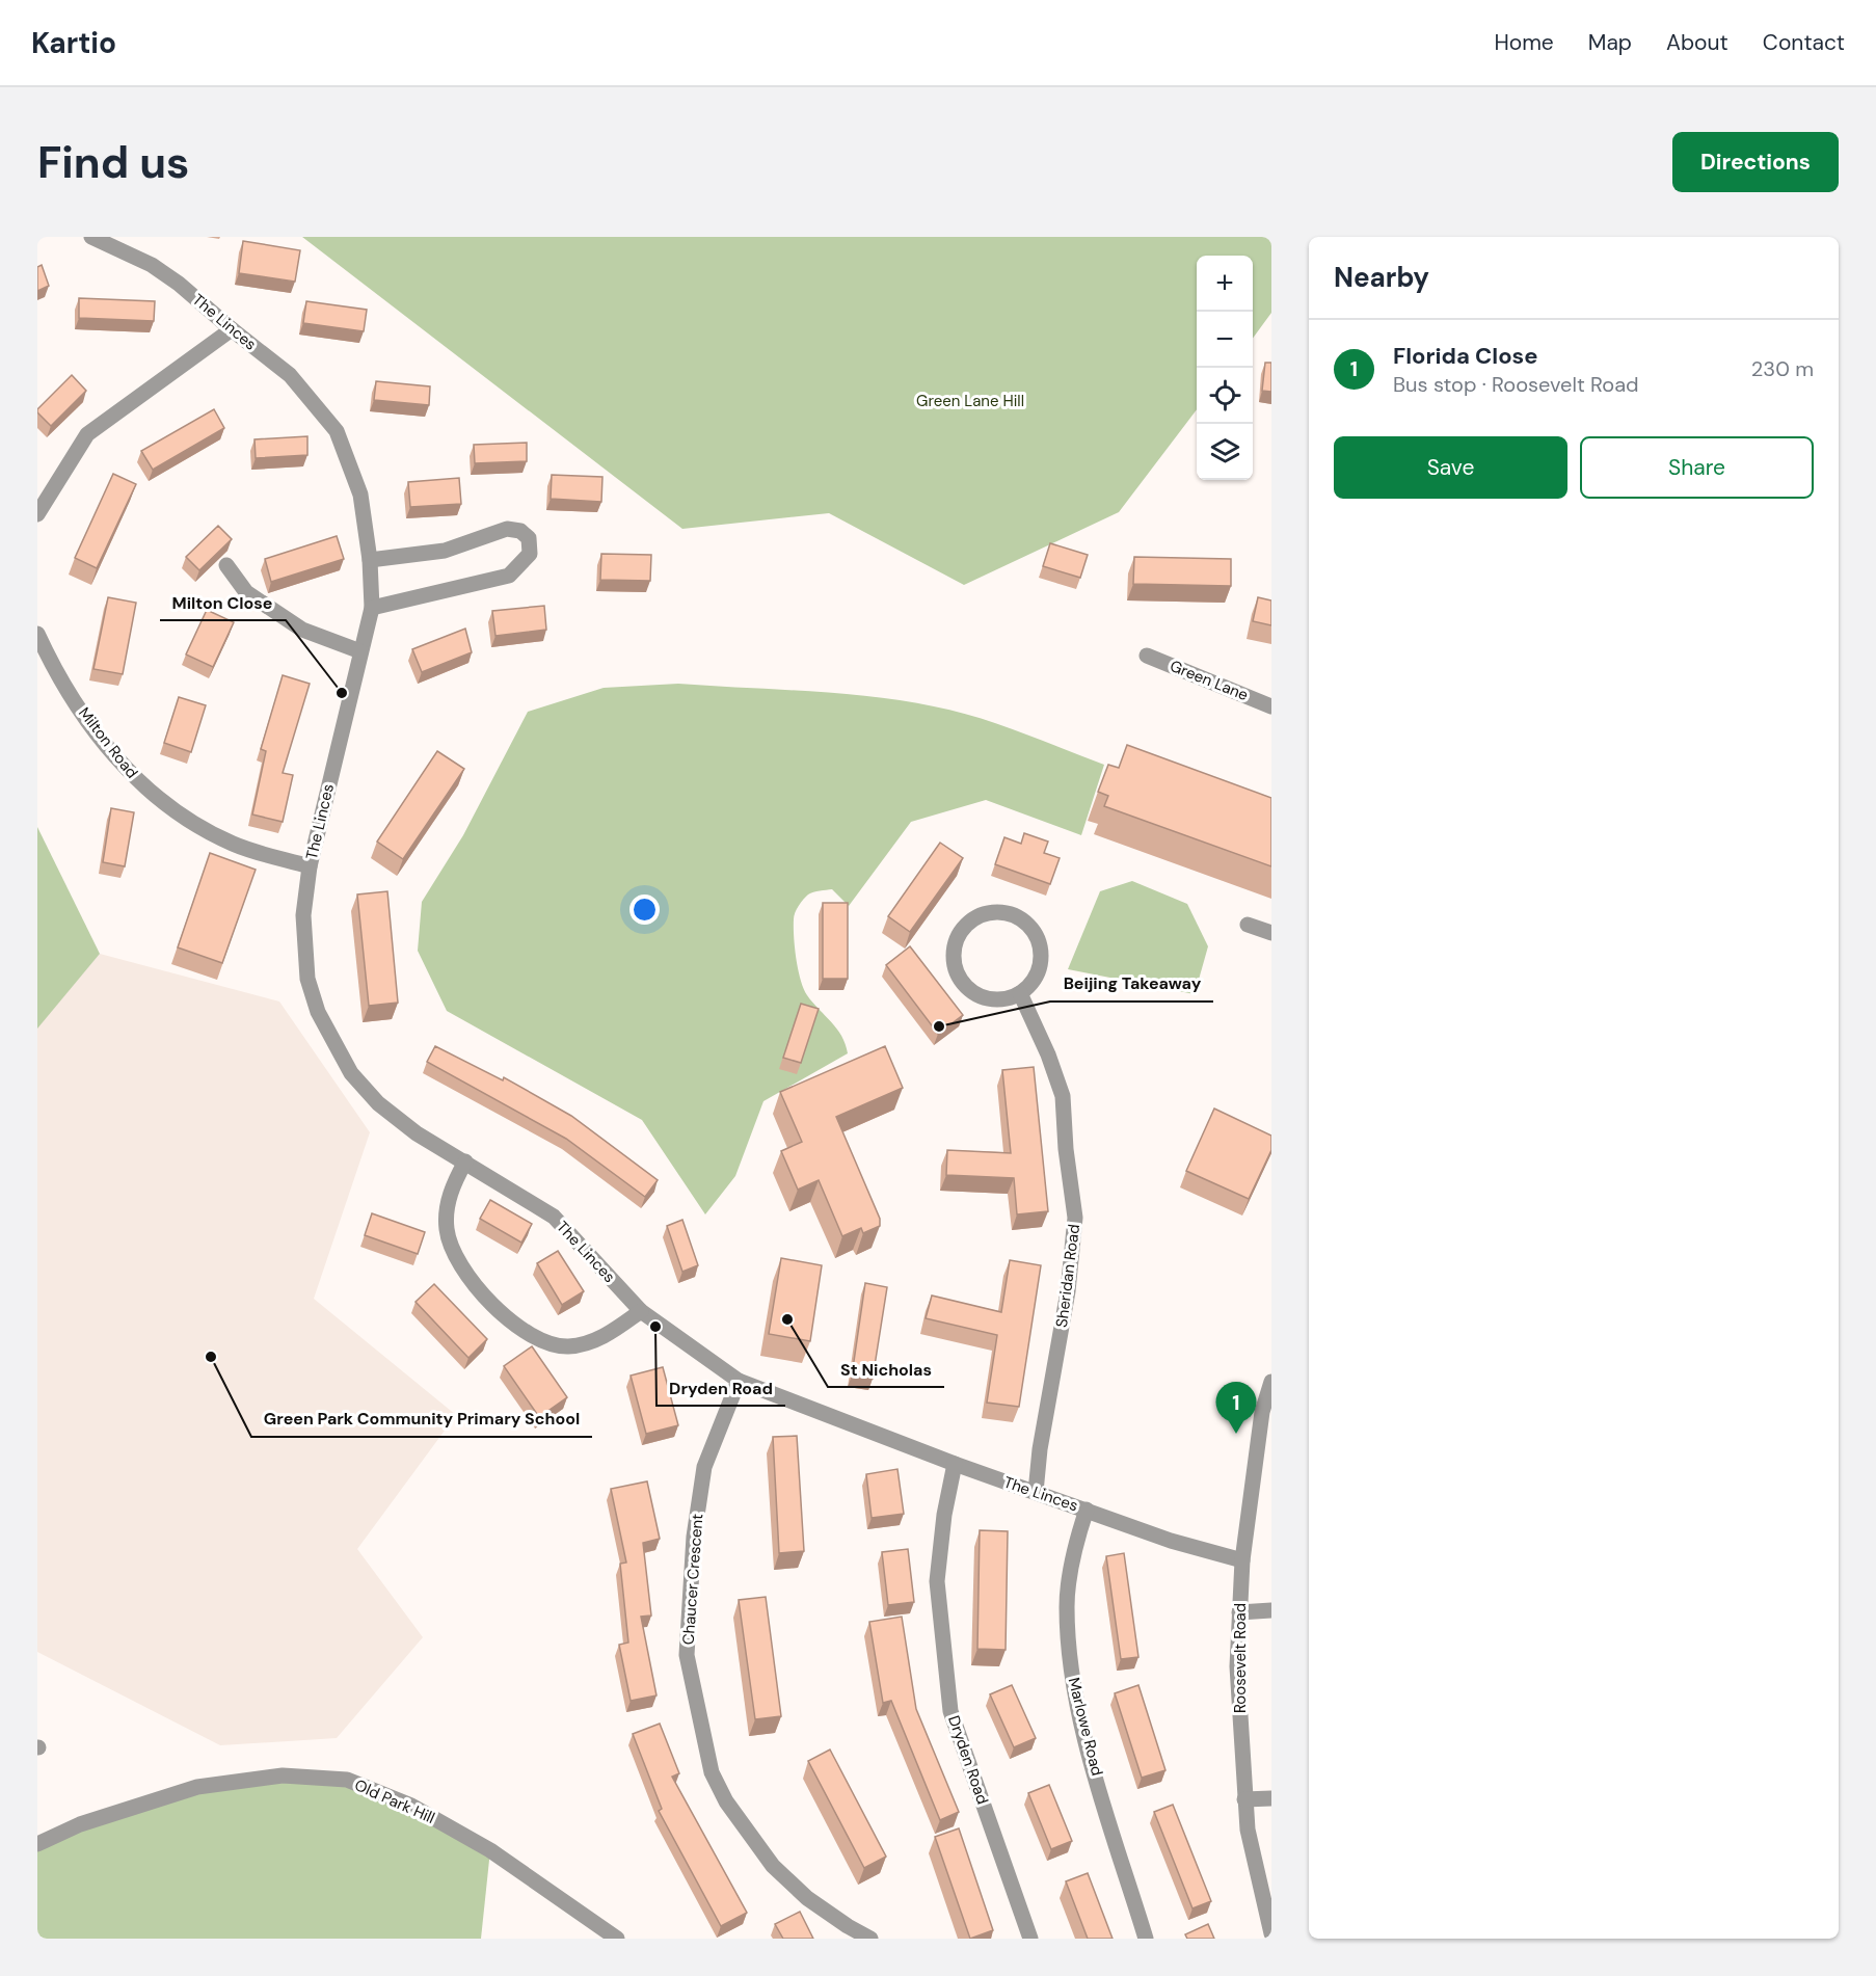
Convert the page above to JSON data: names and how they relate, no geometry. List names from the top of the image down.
{
  "streets": {
    "street": [
      "The Linces",
      "Green Lane",
      "Milton Road",
      "Sheridan Road",
      "Chaucer Crescent",
      "Roosevelt Road",
      "Marlowe Road",
      "Dryden Road",
      "Old Park Hill"
    ]
  },
  "crossings": [
    ["The Linces", "Milton Road"],
    ["The Linces", "Sheridan Road"],
    ["The Linces", "Chaucer Crescent"],
    ["The Linces", "Roosevelt Road"],
    ["The Linces", "Marlowe Road"],
    ["The Linces", "Dryden Road"]
  ],
  "parks": ["Green Lane Hill"],
  "places": [
    "Milton Close",
    "Beijing Takeaway",
    "St Nicholas",
    "Dryden Road",
    "Green Park Community Primary School"
  ],
  "page": {
    "header": "Kartio",
    "nav": [
      "Home",
      "Map",
      "About",
      "Contact"
    ],
    "buttons": [
      "Directions",
      ["Save", "Share"]
    ],
    "title": "Find us",
    "heading": "Nearby",
    "map_buttons": ["+", "−"],
    "list": [
      {
        "mark": "1",
        "name": "Florida Close",
        "note": "Bus stop · Roosevelt Road",
        "value": "230 m"
      }
    ],
    "pins": "1"
  }
}
